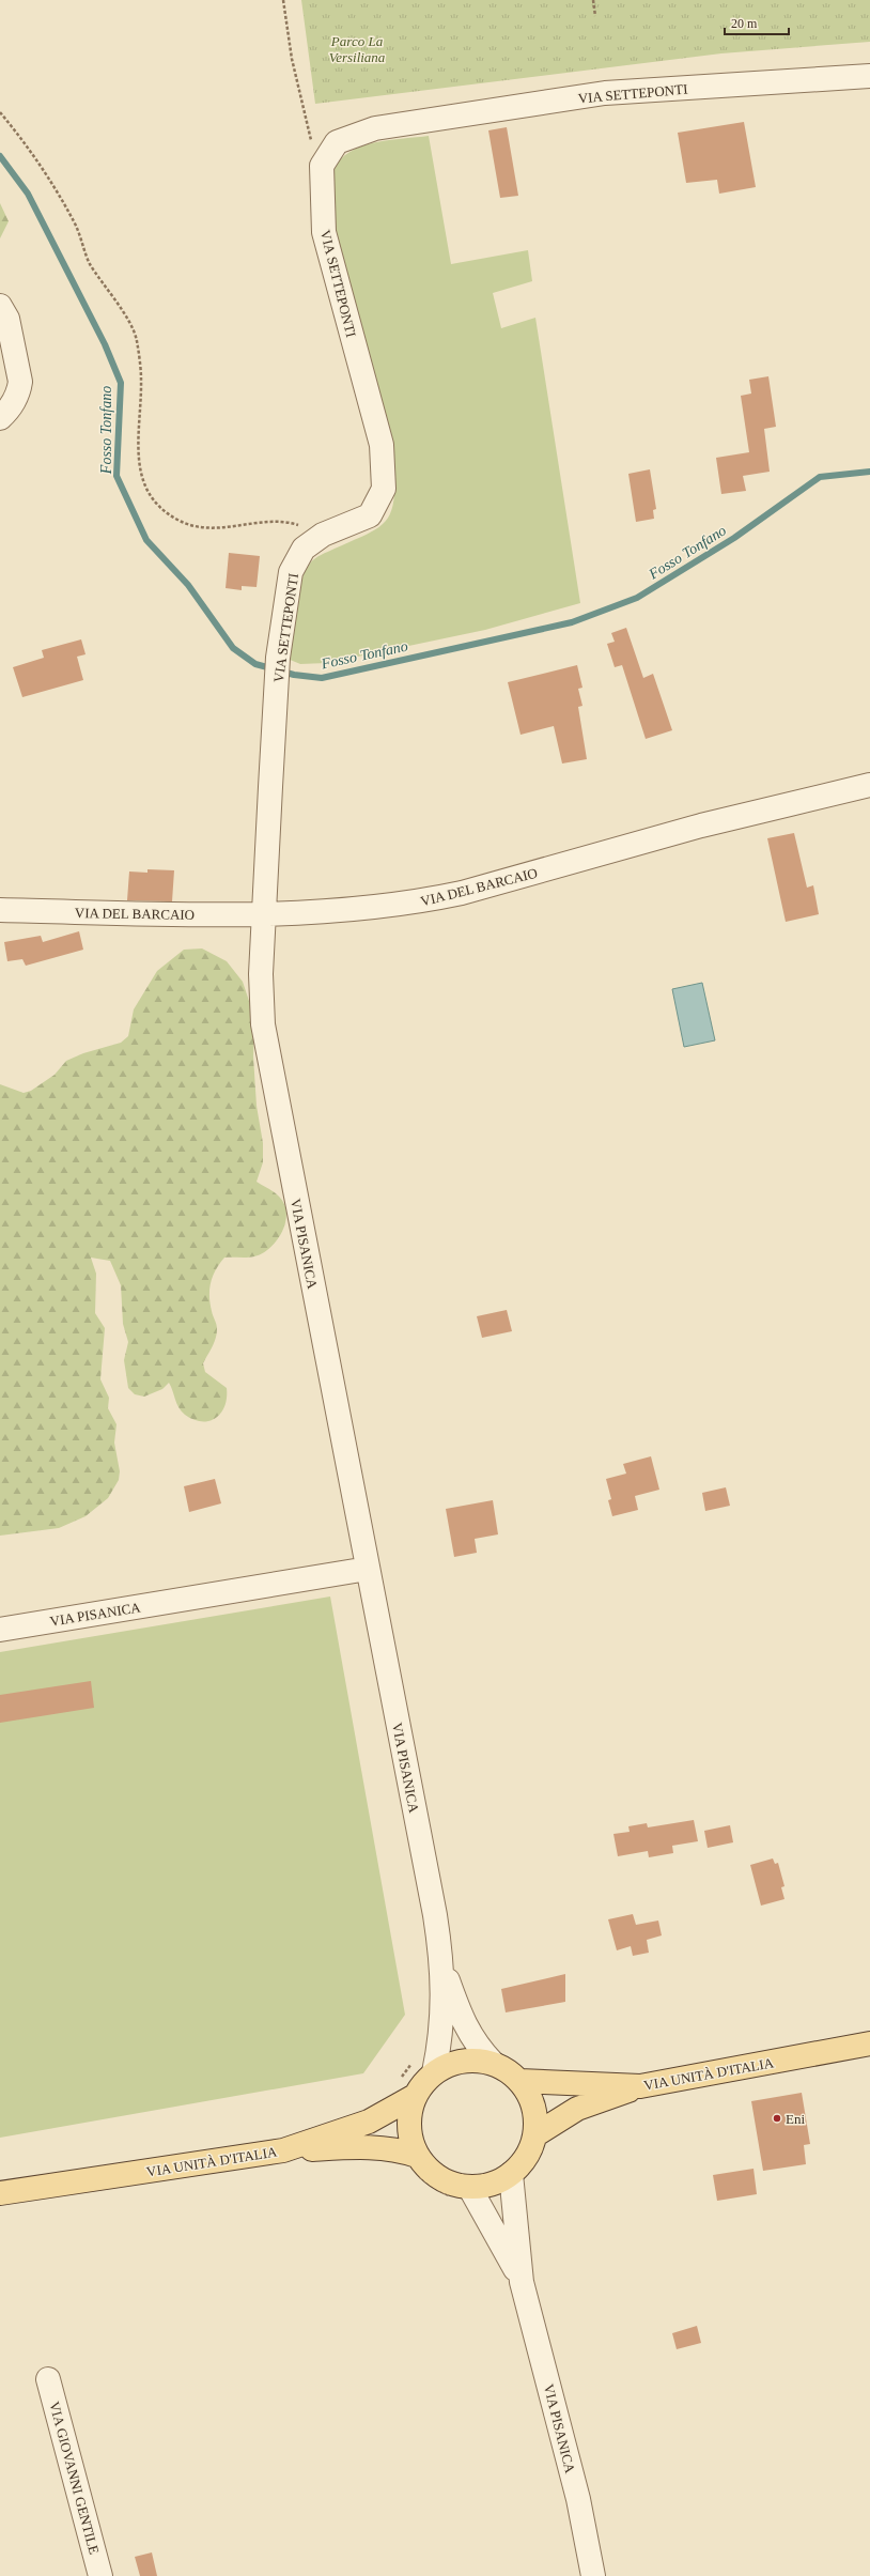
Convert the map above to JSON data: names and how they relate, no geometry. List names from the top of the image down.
{
  "streets": {
    "main road": ["VIA UNITÀ D'ITALIA"],
    "street": [
      "VIA SETTEPONTI",
      "VIA DEL BARCAIO",
      "VIA PISANICA",
      "VIA GIOVANNI GENTILE"
    ]
  },
  "crossings": [
    ["VIA SETTEPONTI", "VIA DEL BARCAIO"],
    ["VIA SETTEPONTI", "VIA PISANICA"],
    ["VIA DEL BARCAIO", "VIA PISANICA"],
    ["VIA PISANICA", "VIA UNITÀ D'ITALIA"]
  ],
  "water": ["Fosso Tonfano"],
  "parks": ["Parco La Versiliana"],
  "places": ["Eni"],
  "scale_bar": "20 m"
}
